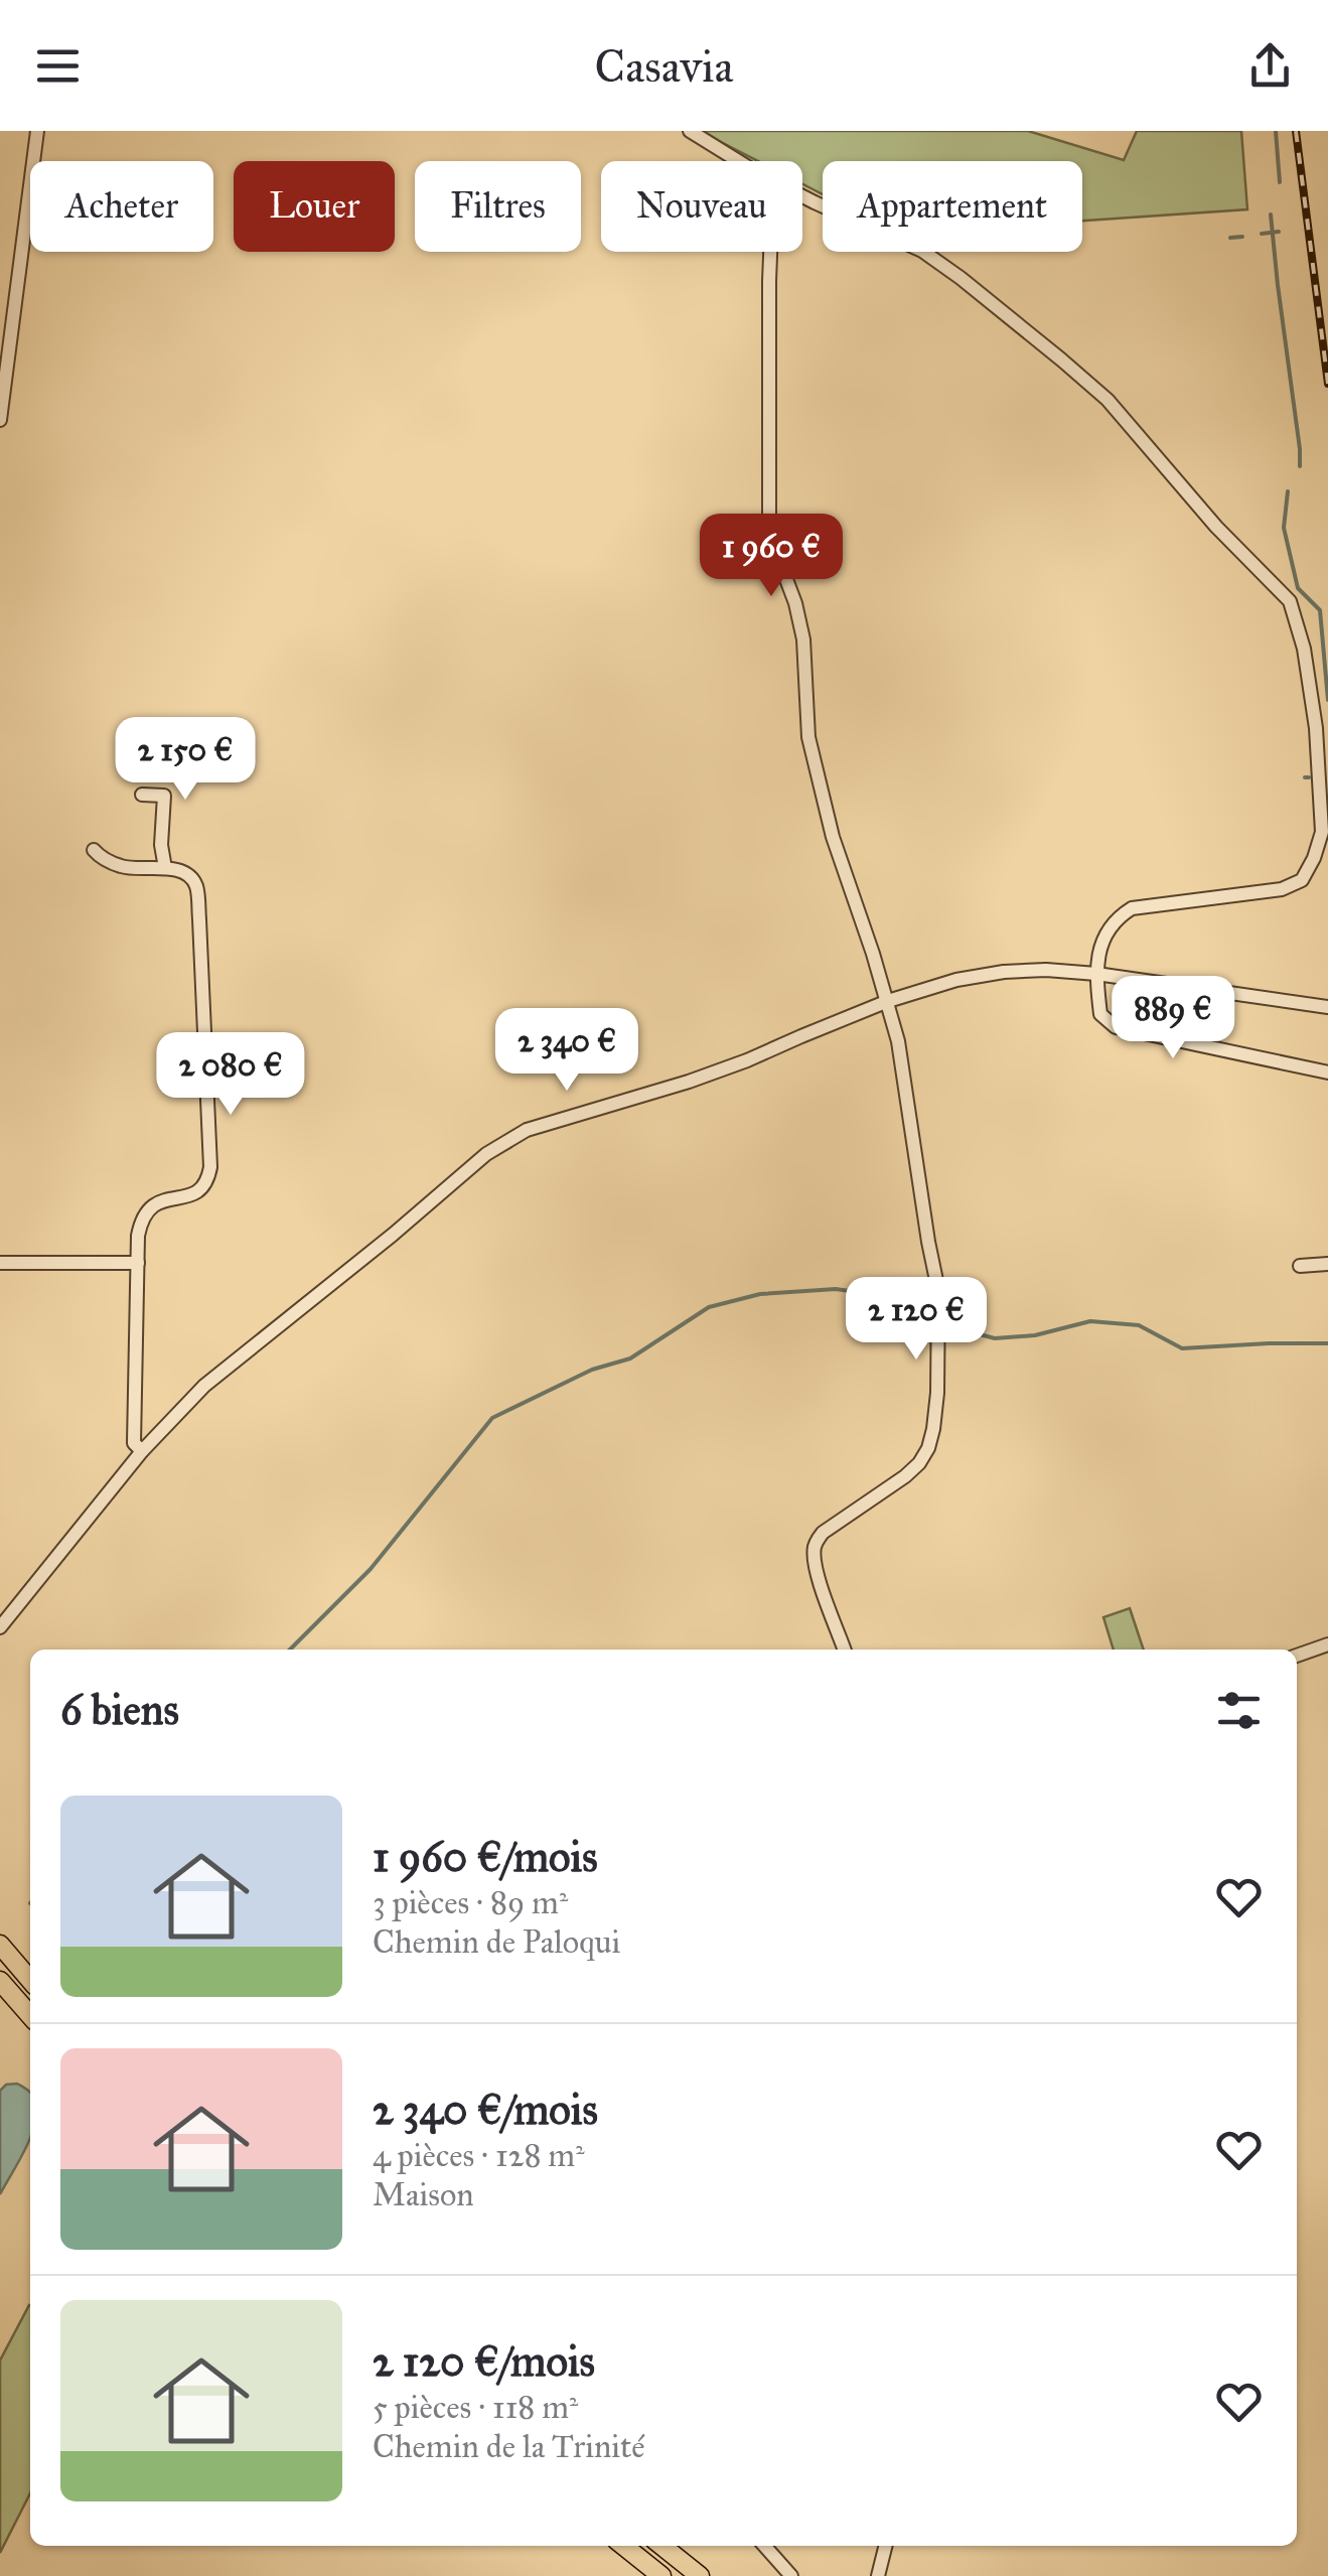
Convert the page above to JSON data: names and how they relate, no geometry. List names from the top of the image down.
{
  "page": {
    "header": "Casavia",
    "chip": [
      "Acheter",
      "Louer",
      "Filtres",
      "Nouveau",
      "Appartement"
    ],
    "price": [
      "1 960 €",
      "2 150 €",
      "889 €",
      "2 340 €",
      "2 080 €",
      "2 120 €"
    ],
    "heading": "6 biens",
    "list": [
      {
        "name": "1 960 €/mois",
        "note": "3 pièces · 89 m² · Chemin de Paloqui"
      },
      {
        "name": "2 340 €/mois",
        "note": "4 pièces · 128 m² · Maison"
      },
      {
        "name": "2 120 €/mois",
        "note": "5 pièces · 118 m² · Chemin de la Trinité"
      }
    ]
  }
}
